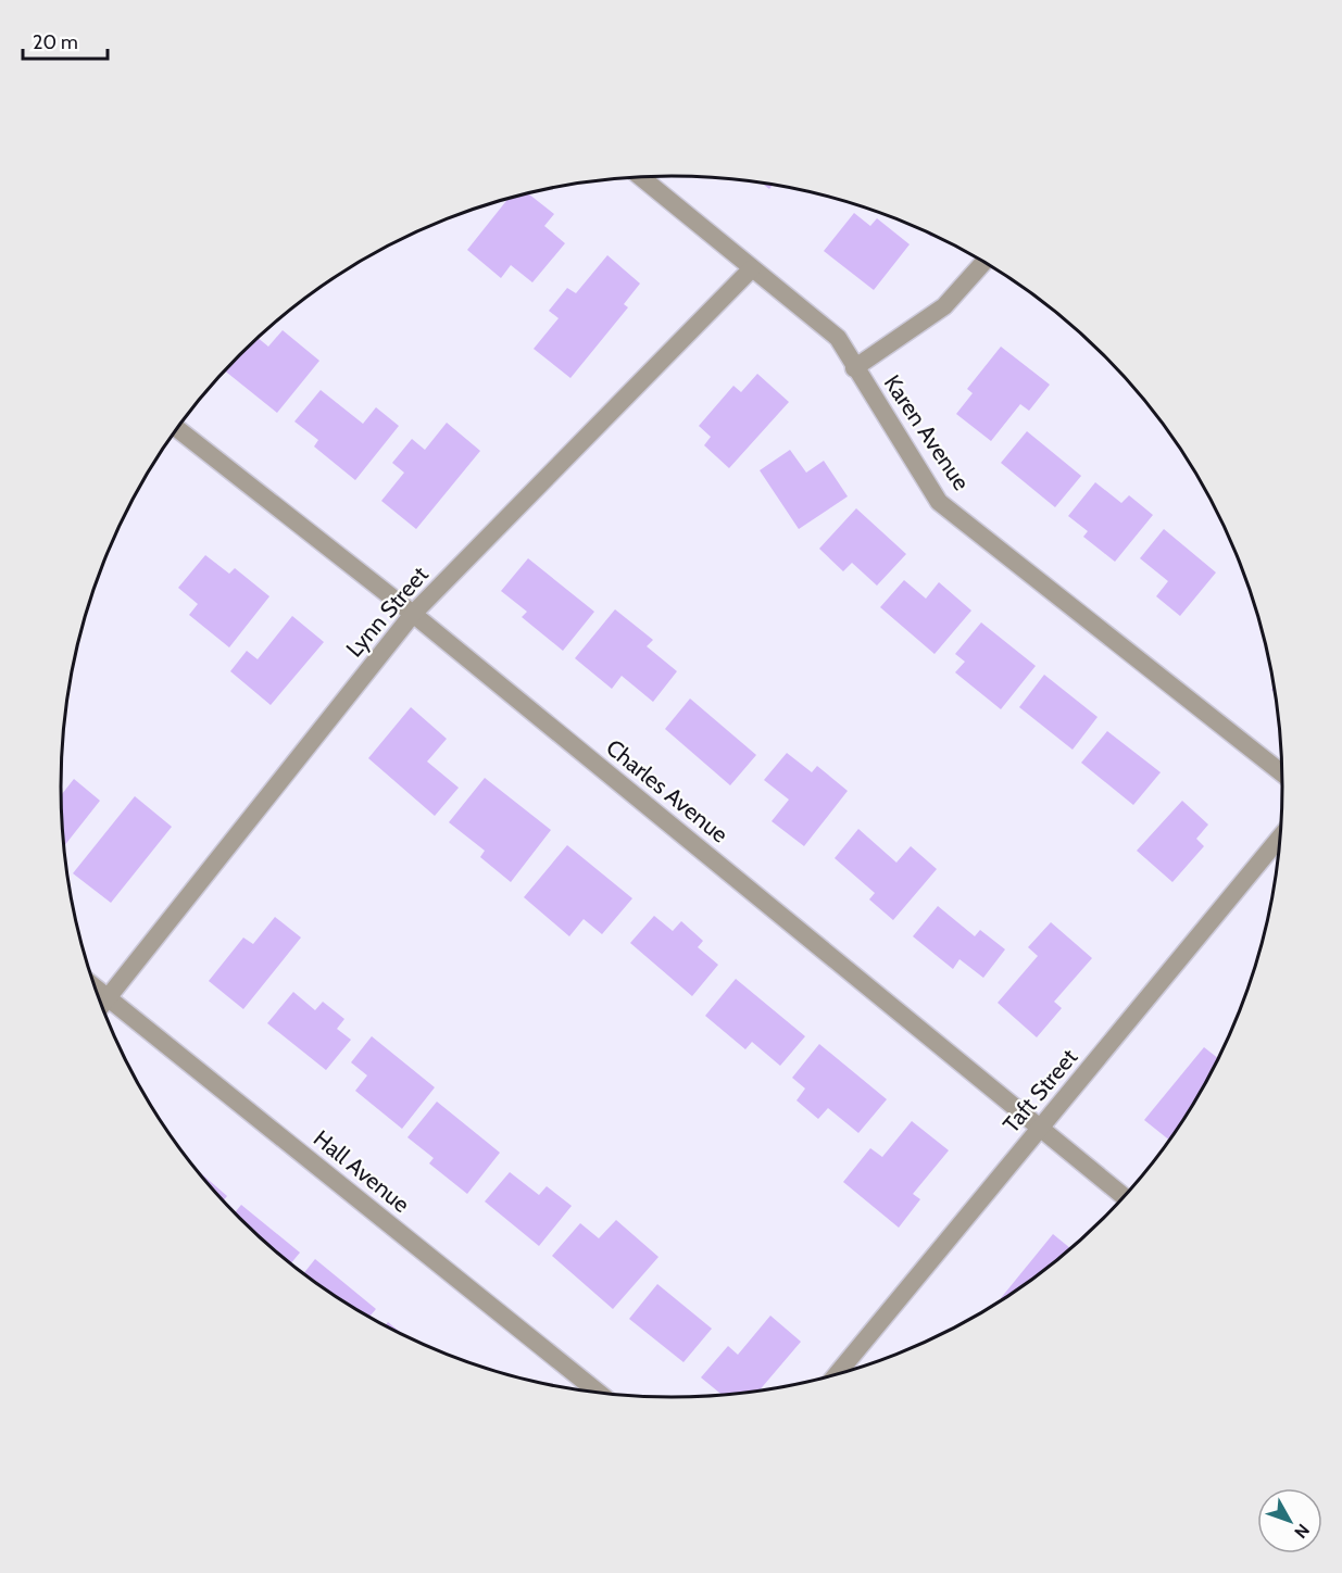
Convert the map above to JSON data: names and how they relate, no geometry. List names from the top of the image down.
{
  "streets": {
    "street": [
      "Karen Avenue",
      "Lynn Street",
      "Charles Avenue",
      "Taft Street",
      "Hall Avenue"
    ]
  },
  "crossings": [
    ["Karen Avenue", "Lynn Street"],
    ["Lynn Street", "Charles Avenue"],
    ["Lynn Street", "Hall Avenue"],
    ["Charles Avenue", "Taft Street"]
  ],
  "scale_bar": "20 m",
  "north": "bottom right"
}
